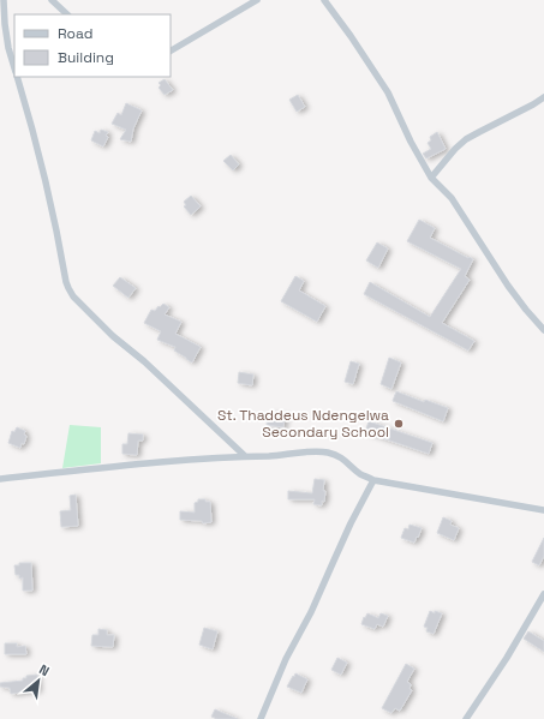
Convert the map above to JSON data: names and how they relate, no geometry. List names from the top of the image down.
{
  "places": ["St. Thaddeus Ndengelwa Secondary School"],
  "legend": ["Road", "Building"],
  "north": "top right"
}
